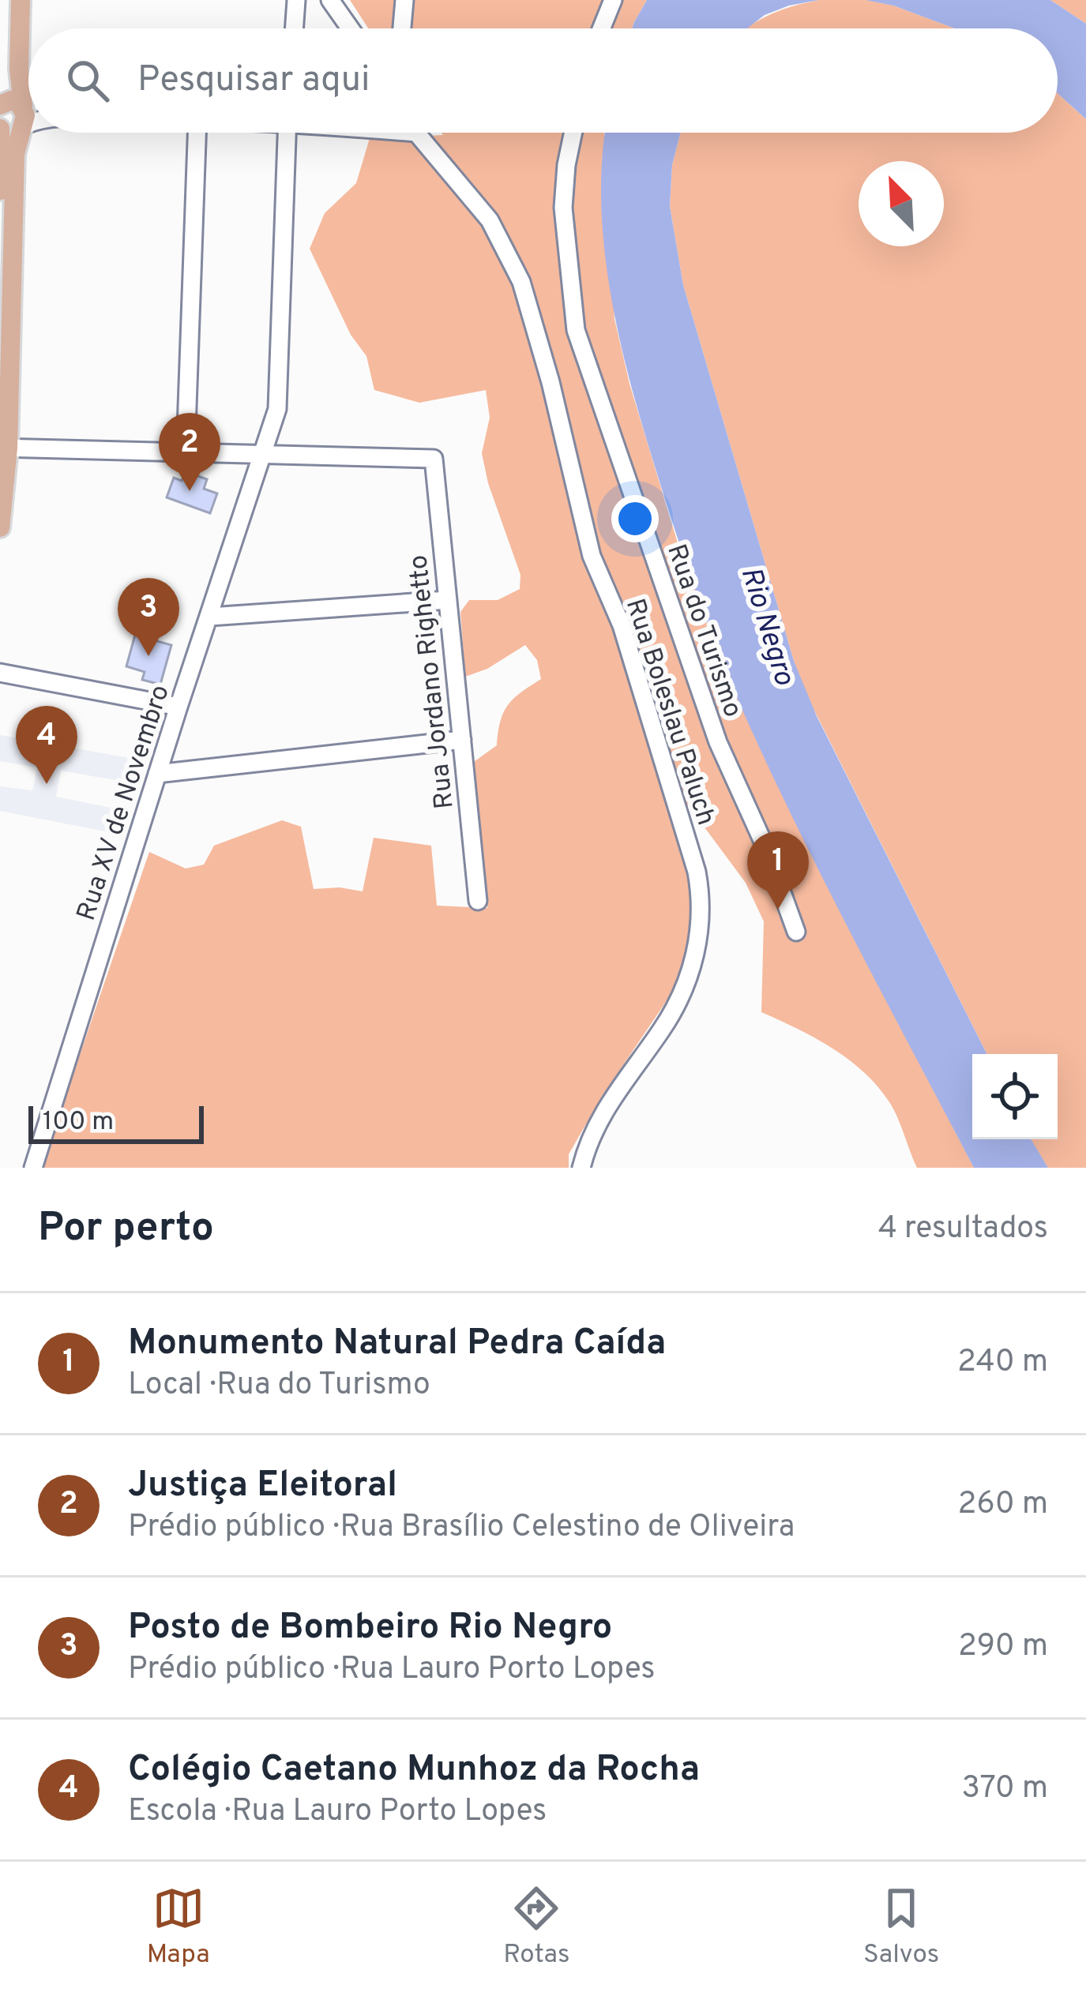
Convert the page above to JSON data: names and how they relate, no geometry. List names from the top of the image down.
{
  "streets": {
    "street": [
      "Rua do Turismo",
      "Rua Jordano Righetto",
      "Rua Boleslau Paluch",
      "Rua XV de Novembro"
    ]
  },
  "crossings": [
    ["Rua Jordano Righetto", "Rua XV de Novembro"]
  ],
  "water": ["Rio Negro"],
  "scale_bar": "100 m",
  "north": "top left",
  "page": {
    "search": "Pesquisar aqui",
    "pins": [
      "2",
      "3",
      "4",
      "1"
    ],
    "scale": "100 m",
    "heading": ["Por perto", "4 resultados"],
    "list": [
      {
        "mark": "1",
        "name": "Monumento Natural Pedra Caída",
        "note": "Local · Rua do Turismo",
        "value": "240 m"
      },
      {
        "mark": "2",
        "name": "Justiça Eleitoral",
        "note": "Prédio público · Rua Brasílio Celestino de Oliveira",
        "value": "260 m"
      },
      {
        "mark": "3",
        "name": "Posto de Bombeiro Rio Negro",
        "note": "Prédio público · Rua Lauro Porto Lopes",
        "value": "290 m"
      },
      {
        "mark": "4",
        "name": "Colégio Caetano Munhoz da Rocha",
        "note": "Escola · Rua Lauro Porto Lopes",
        "value": "370 m"
      }
    ],
    "nav": ["Mapa", "Rotas", "Salvos"]
  }
}
